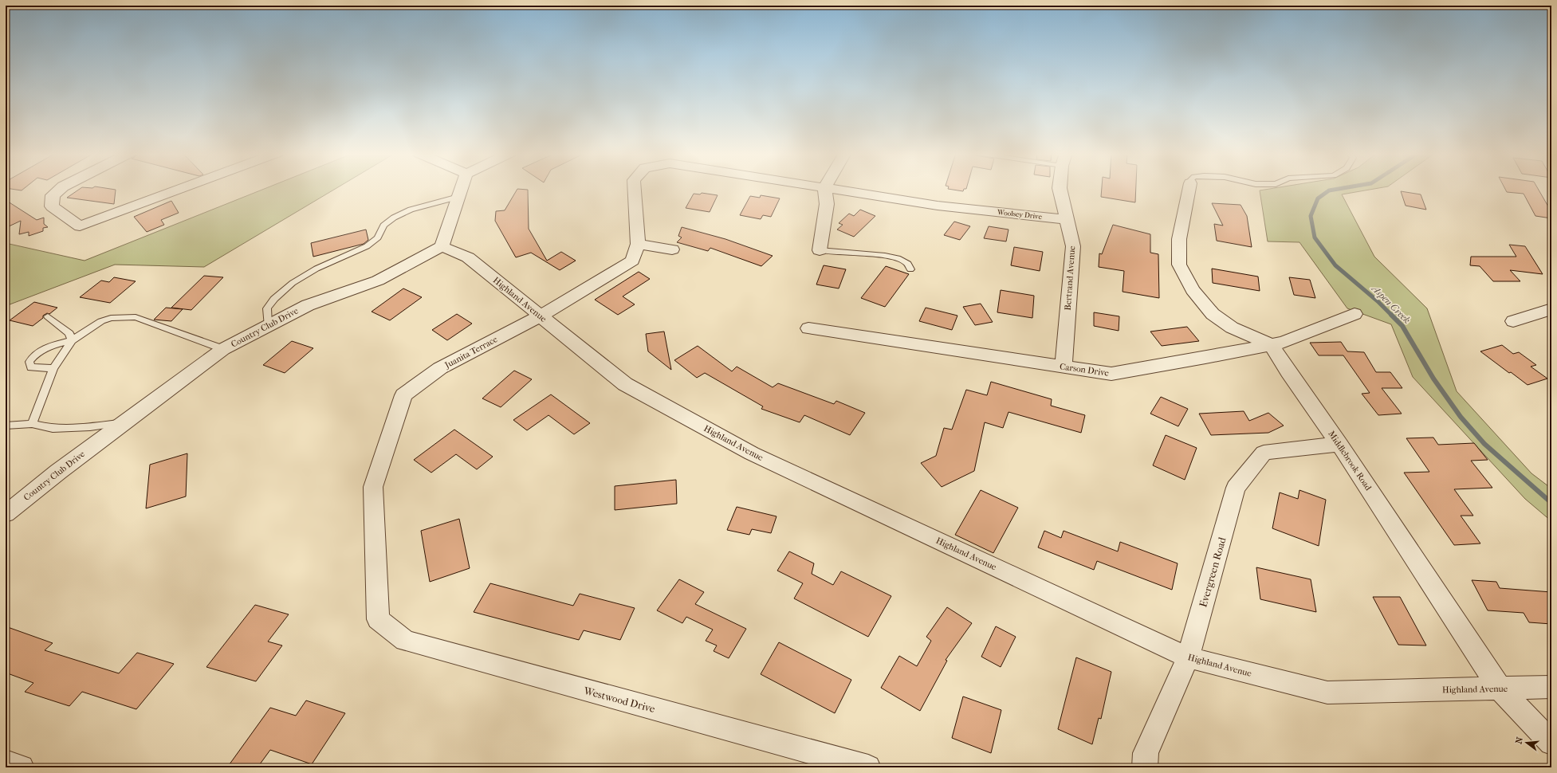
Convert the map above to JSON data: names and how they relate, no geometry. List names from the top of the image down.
{
  "streets": {
    "street": [
      "Woolsey Drive",
      "Bertrand Avenue",
      "Highland Avenue",
      "Country Club Drive",
      "Juanita Terrace",
      "Carson Drive",
      "Middlebrook Road",
      "Evergreen Road",
      "Westwood Drive"
    ]
  },
  "crossings": [
    ["Woolsey Drive", "Bertrand Avenue"],
    ["Bertrand Avenue", "Carson Drive"],
    ["Highland Avenue", "Country Club Drive"],
    ["Highland Avenue", "Juanita Terrace"],
    ["Highland Avenue", "Middlebrook Road"],
    ["Highland Avenue", "Evergreen Road"],
    ["Juanita Terrace", "Westwood Drive"],
    ["Carson Drive", "Middlebrook Road"],
    ["Middlebrook Road", "Evergreen Road"]
  ],
  "water": ["Aspen Creek"],
  "north": "left"
}
